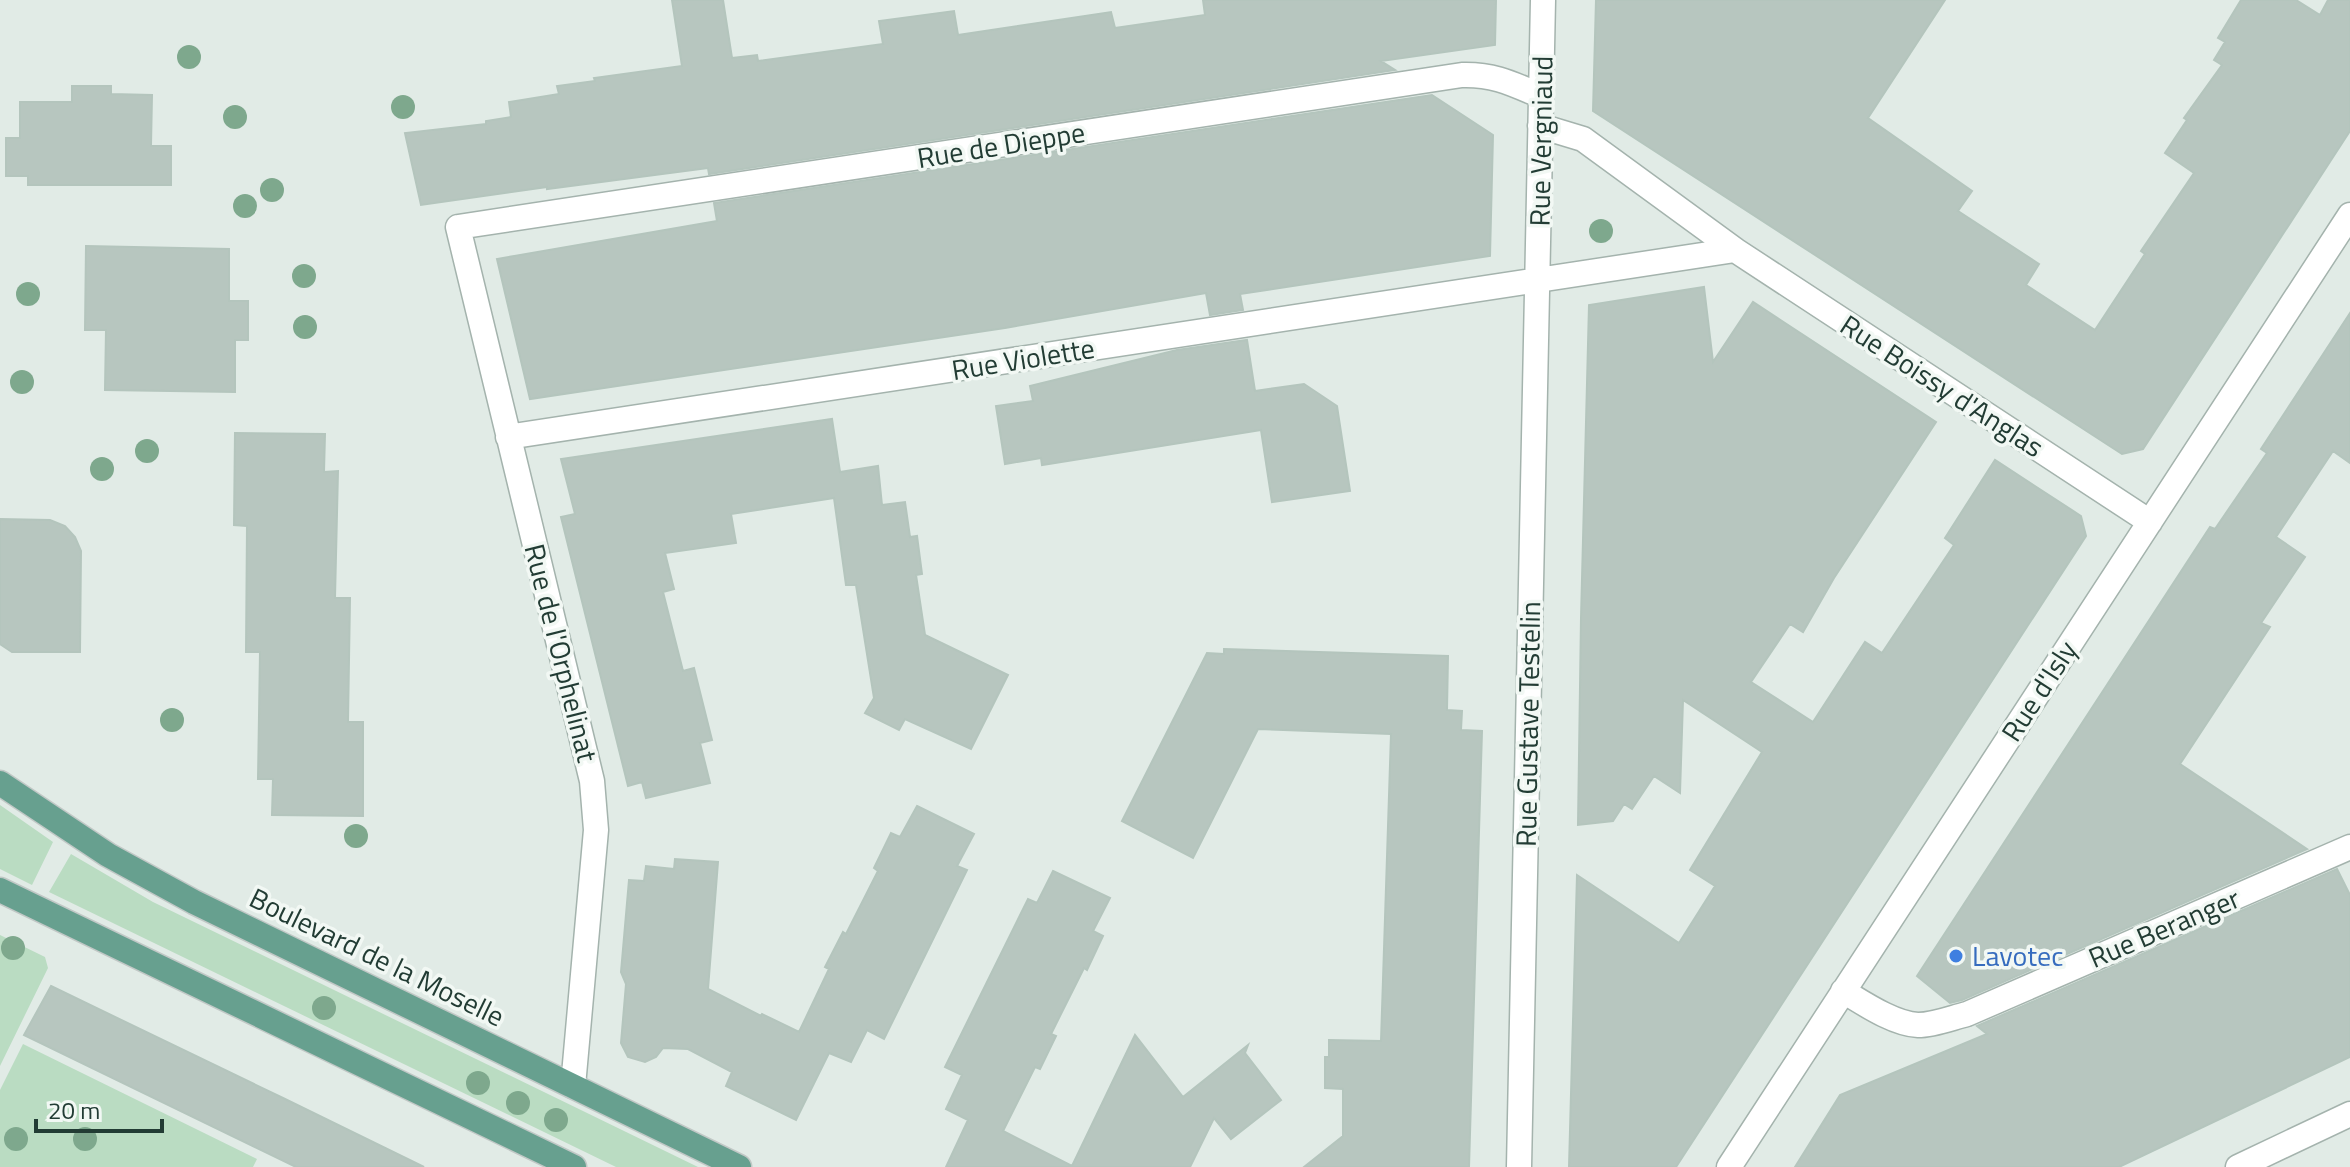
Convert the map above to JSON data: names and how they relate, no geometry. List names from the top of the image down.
{
  "streets": {
    "main road": ["Boulevard de la Moselle"],
    "street": [
      "Rue Vergniaud",
      "Rue de Dieppe",
      "Rue Violette",
      "Rue Boissy d'Anglas",
      "Rue de l'Orphelinat",
      "Rue d'Isly",
      "Rue Gustave Testelin",
      "Rue Beranger"
    ]
  },
  "crossings": [
    ["Rue Vergniaud", "Rue de Dieppe"],
    ["Rue Vergniaud", "Rue Violette"],
    ["Rue Vergniaud", "Rue Boissy d'Anglas"],
    ["Rue Vergniaud", "Rue Gustave Testelin"],
    ["Rue de Dieppe", "Rue de l'Orphelinat"],
    ["Rue Violette", "Rue de l'Orphelinat"],
    ["Rue Violette", "Rue Gustave Testelin"],
    ["Rue Boissy d'Anglas", "Rue d'Isly"],
    ["Rue de l'Orphelinat", "Boulevard de la Moselle"],
    ["Rue d'Isly", "Rue Beranger"]
  ],
  "places": ["Lavotec"],
  "scale_bar": "20 m"
}
